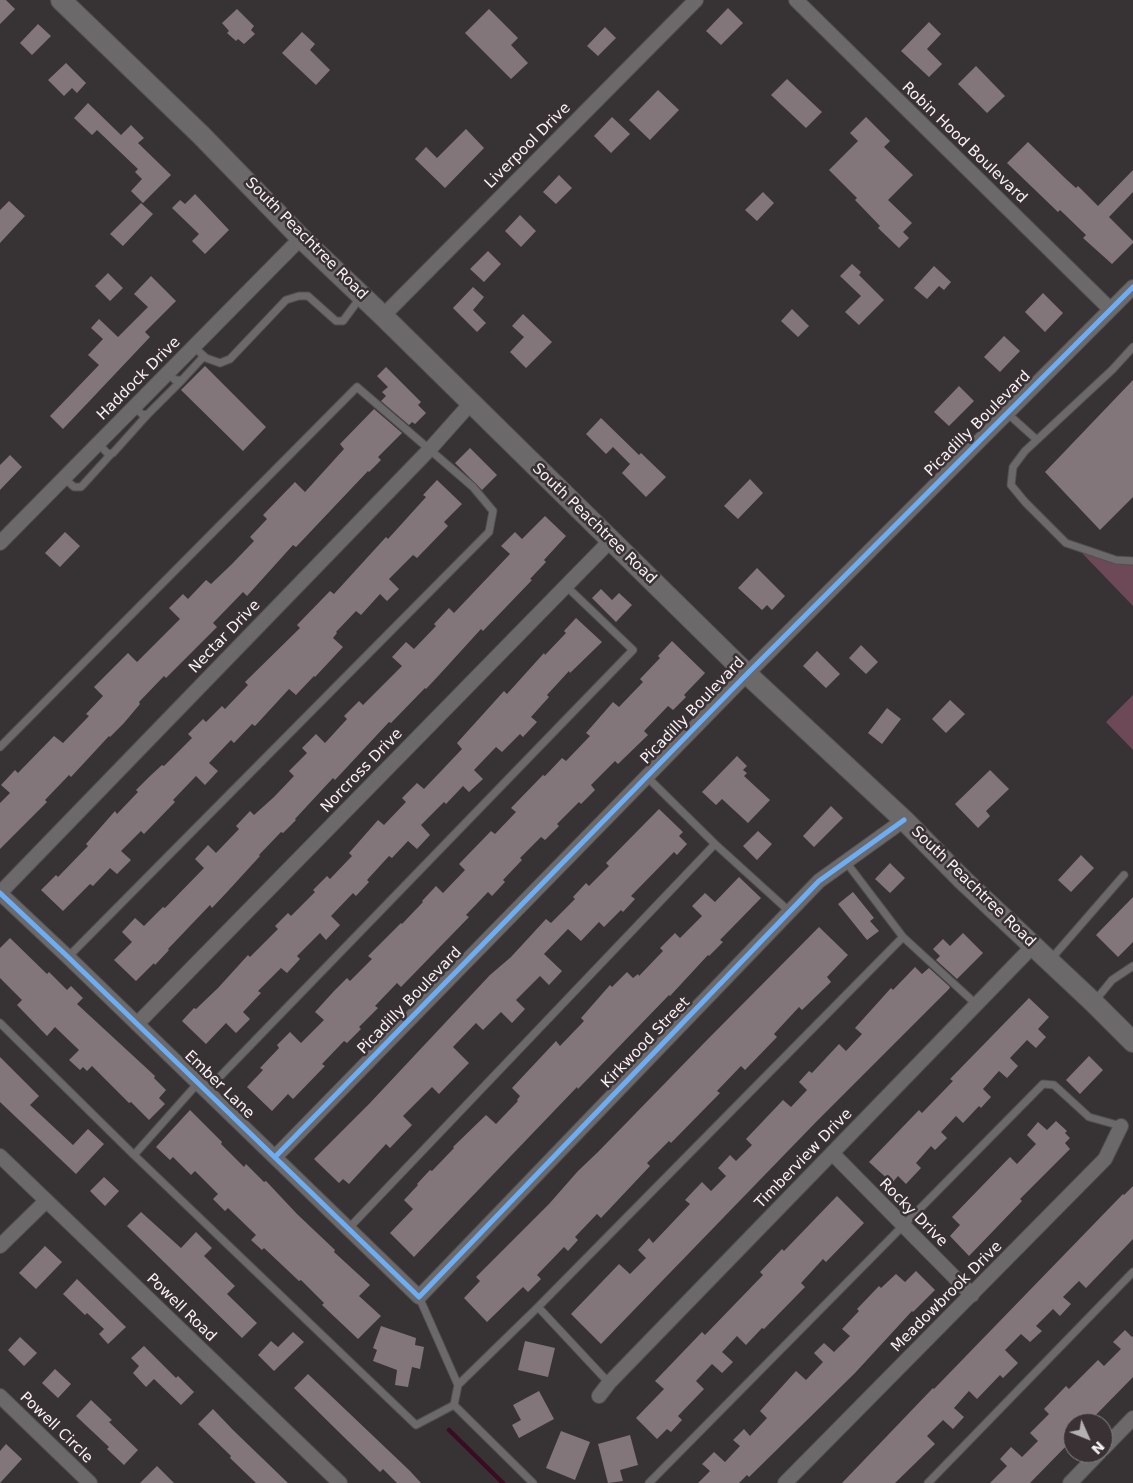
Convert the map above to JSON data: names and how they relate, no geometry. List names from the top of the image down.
{
  "streets": {
    "main road": ["South Peachtree Road"],
    "street": [
      "Robin Hood Boulevard",
      "Liverpool Drive",
      "Haddock Drive",
      "Picadilly Boulevard",
      "Nectar Drive",
      "Norcross Drive",
      "Kirkwood Street",
      "Ember Lane",
      "Timberview Drive",
      "Rocky Drive",
      "Meadowbrook Drive",
      "Powell Road",
      "Powell Circle"
    ]
  },
  "crossings": [
    ["Robin Hood Boulevard", "Picadilly Boulevard"],
    ["Liverpool Drive", "South Peachtree Road"],
    ["South Peachtree Road", "Haddock Drive"],
    ["South Peachtree Road", "Picadilly Boulevard"],
    ["South Peachtree Road", "Nectar Drive"],
    ["South Peachtree Road", "Norcross Drive"],
    ["South Peachtree Road", "Kirkwood Street"],
    ["South Peachtree Road", "Timberview Drive"],
    ["Picadilly Boulevard", "Ember Lane"],
    ["Nectar Drive", "Ember Lane"],
    ["Norcross Drive", "Ember Lane"],
    ["Kirkwood Street", "Ember Lane"],
    ["Timberview Drive", "Rocky Drive"],
    ["Rocky Drive", "Meadowbrook Drive"]
  ],
  "north": "bottom right"
}
